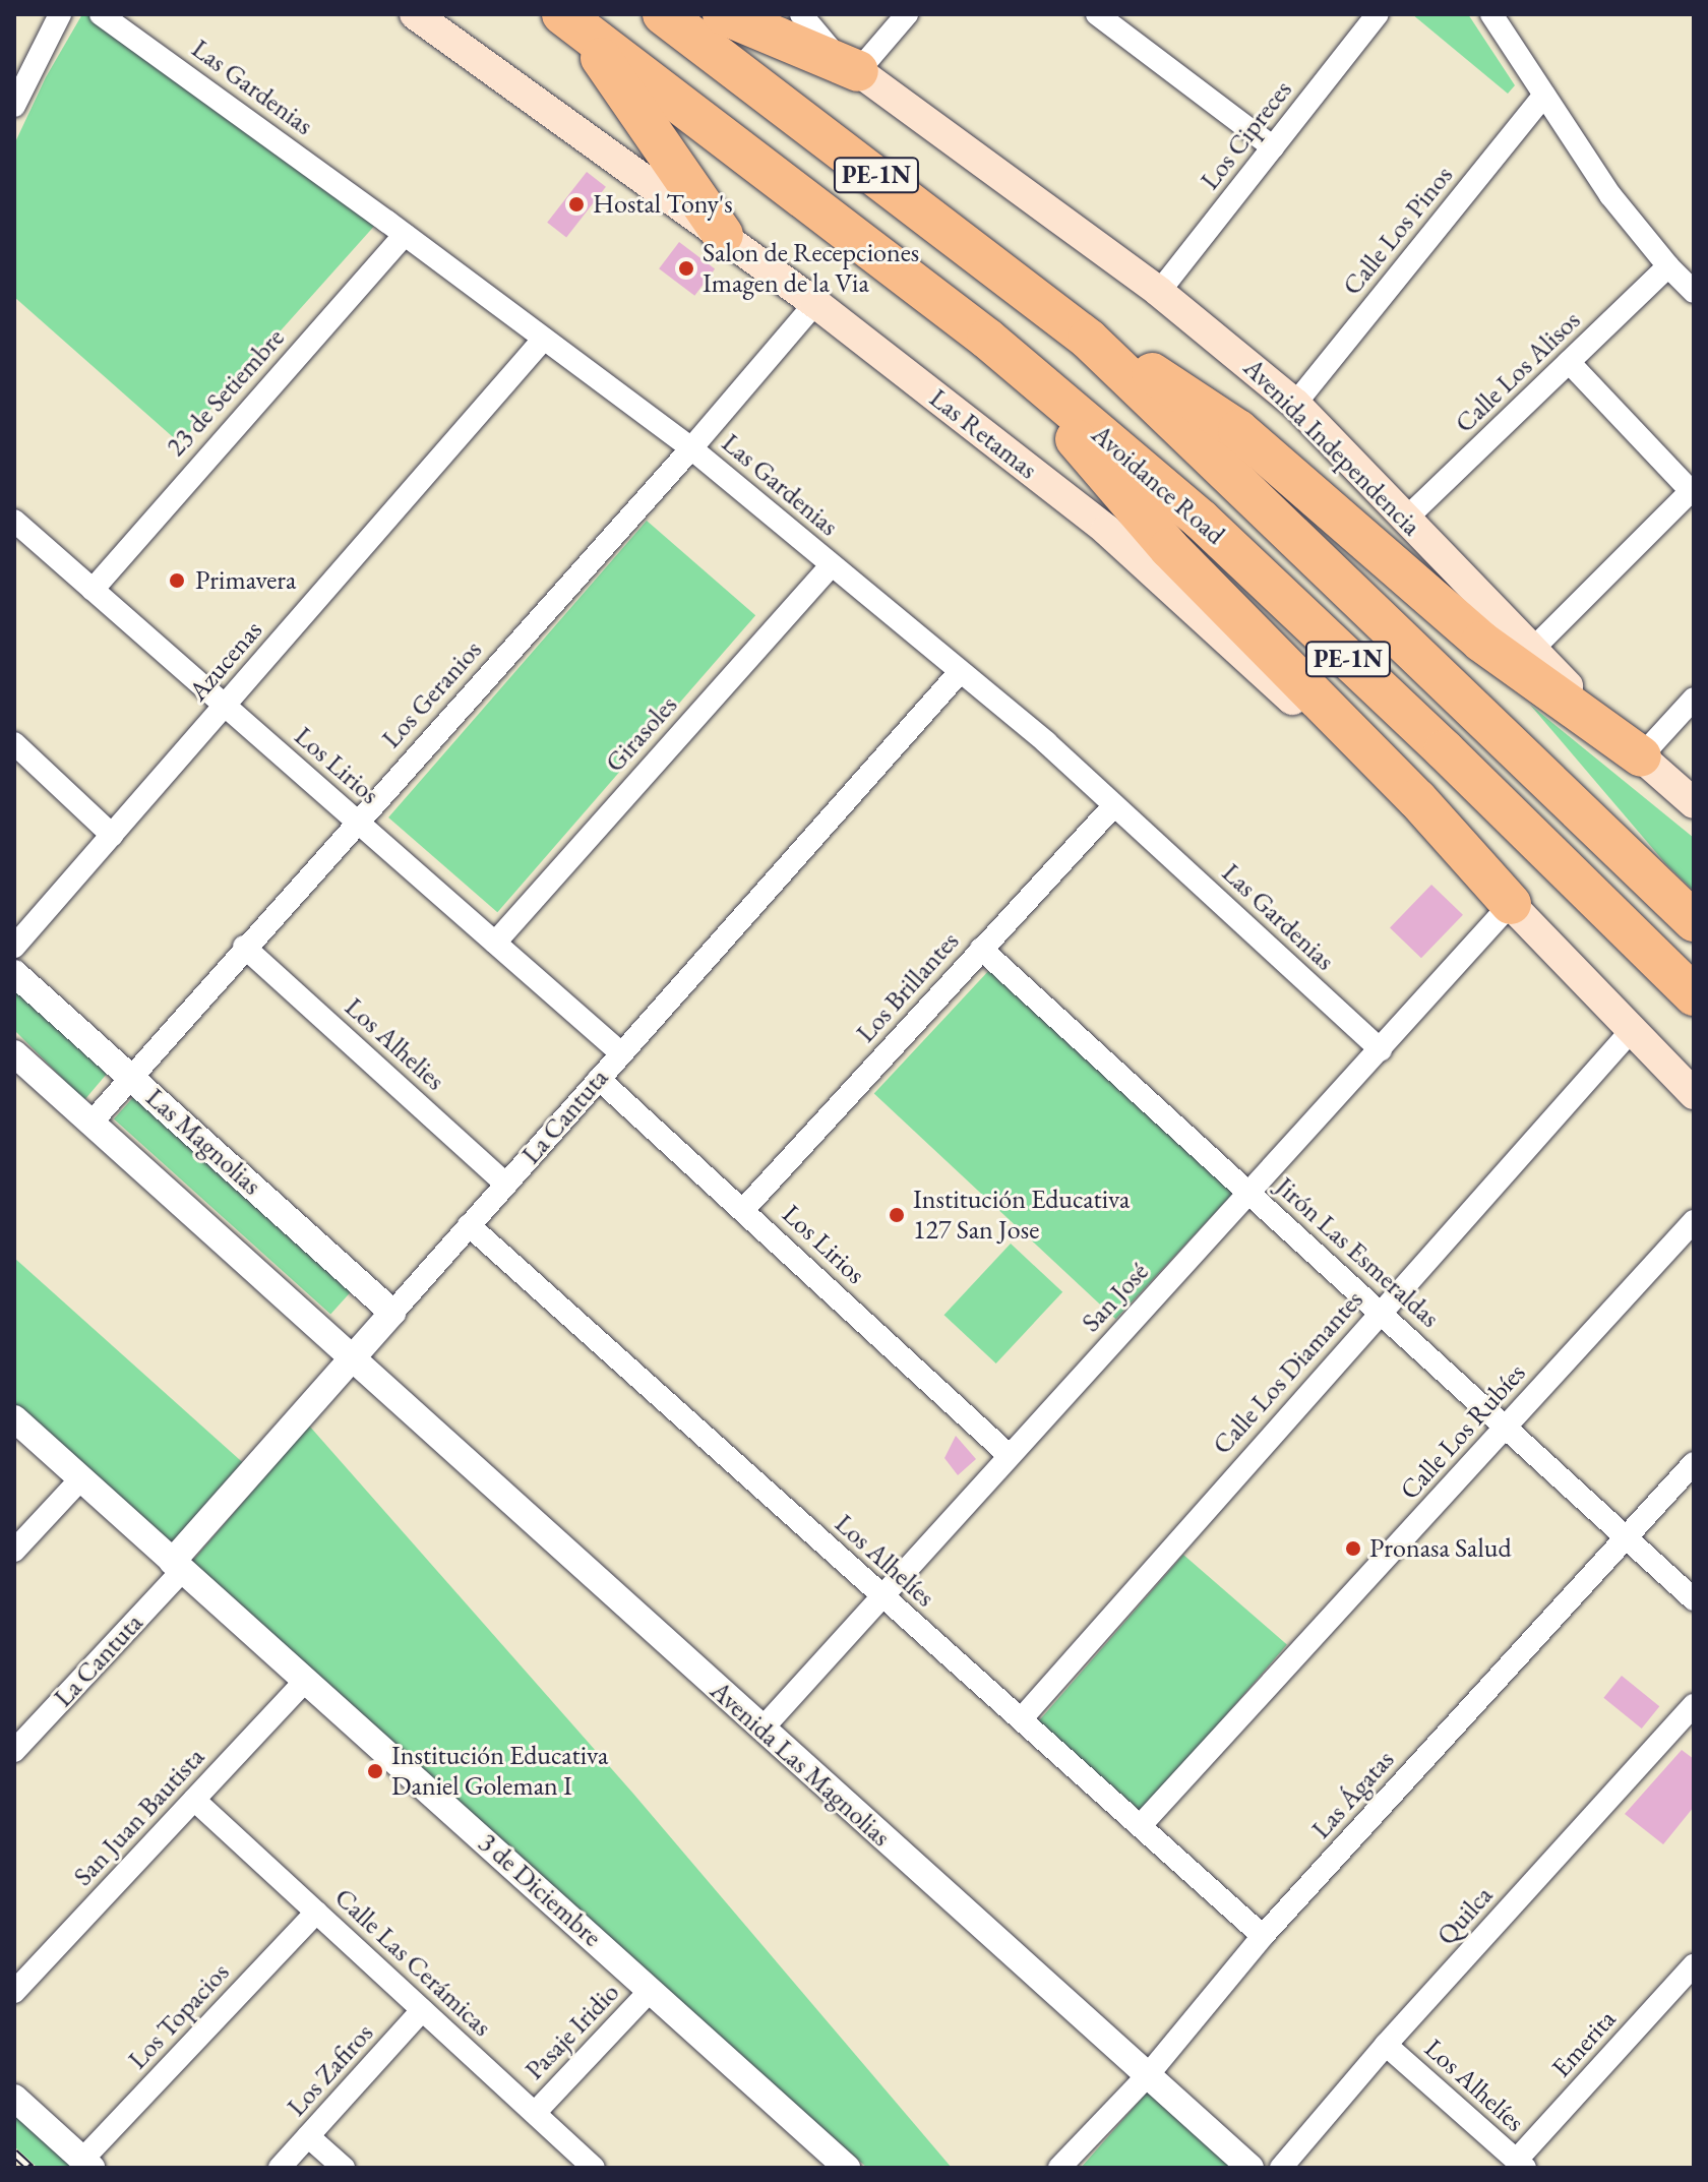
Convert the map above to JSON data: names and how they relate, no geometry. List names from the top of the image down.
{
  "streets": {
    "highway": ["PE-1N", "Avoidance Road"],
    "main road": ["Las Retamas", "Avenida Independencia"],
    "street": [
      "Las Gardenias",
      "Los Cipreces",
      "Calle Los Pinos",
      "Calle Los Alisos",
      "23 de Setiembre",
      "Azucenas",
      "Los Geranios",
      "Girasoles",
      "Los Lirios",
      "Los Brillantes",
      "Los Alhelies",
      "La Cantuta",
      "Las Magnolias",
      "Jirón Las Esmeraldas",
      "San José",
      "Calle Los Diamantes",
      "Calle Los Rubíes",
      "Los Alhelíes",
      "Avenida Las Magnolias",
      "Las Ágatas",
      "San Juan Bautista",
      "3 de Diciembre",
      "Quilca",
      "Calle Las Cerámicas",
      "Los Topacios",
      "Pasaje Iridio",
      "Emerita",
      "Los Zafiros"
    ]
  },
  "crossings": [
    ["Las Gardenias", "23 de Setiembre"],
    ["Las Gardenias", "Azucenas"],
    ["Las Gardenias", "Los Geranios"],
    ["Las Gardenias", "Girasoles"],
    ["Las Gardenias", "Los Brillantes"],
    ["Las Gardenias", "La Cantuta"],
    ["Las Gardenias", "San José"],
    ["Los Cipreces", "Avenida Independencia"],
    ["Calle Los Pinos", "Avenida Independencia"],
    ["Calle Los Alisos", "Avenida Independencia"],
    ["23 de Setiembre", "Los Lirios"],
    ["Las Retamas", "Los Geranios"],
    ["Las Retamas", "San José"],
    ["Las Retamas", "Calle Los Diamantes"],
    ["Azucenas", "Los Lirios"],
    ["Los Geranios", "Los Lirios"],
    ["Los Geranios", "Los Alhelies"],
    ["Los Geranios", "Las Magnolias"],
    ["Girasoles", "Los Lirios"],
    ["Los Lirios", "Los Brillantes"],
    ["Los Lirios", "La Cantuta"],
    ["Los Lirios", "San José"],
    ["Los Brillantes", "Jirón Las Esmeraldas"],
    ["Los Alhelies", "La Cantuta"],
    ["La Cantuta", "Las Magnolias"],
    ["La Cantuta", "Los Alhelíes"],
    ["La Cantuta", "Avenida Las Magnolias"],
    ["La Cantuta", "3 de Diciembre"],
    ["Jirón Las Esmeraldas", "San José"],
    ["Jirón Las Esmeraldas", "Calle Los Diamantes"],
    ["Jirón Las Esmeraldas", "Calle Los Rubíes"],
    ["Jirón Las Esmeraldas", "Las Ágatas"],
    ["San José", "Los Alhelíes"],
    ["San José", "Avenida Las Magnolias"],
    ["Calle Los Diamantes", "Los Alhelíes"],
    ["Calle Los Rubíes", "Los Alhelíes"],
    ["Los Alhelíes", "Las Ágatas"],
    ["Los Alhelíes", "Quilca"],
    ["Los Alhelíes", "Emerita"],
    ["Avenida Las Magnolias", "Las Ágatas"],
    ["San Juan Bautista", "3 de Diciembre"],
    ["San Juan Bautista", "Calle Las Cerámicas"],
    ["3 de Diciembre", "Pasaje Iridio"],
    ["Calle Las Cerámicas", "Los Topacios"],
    ["Calle Las Cerámicas", "Pasaje Iridio"],
    ["Calle Las Cerámicas", "Los Zafiros"]
  ],
  "places": [
    "Hostal Tony's",
    "Salon de Recepciones Imagen de la Via",
    "Primavera",
    "Institución Educativa 127 San Jose",
    "Pronasa Salud",
    "Institución Educativa Daniel Goleman I"
  ]
}
